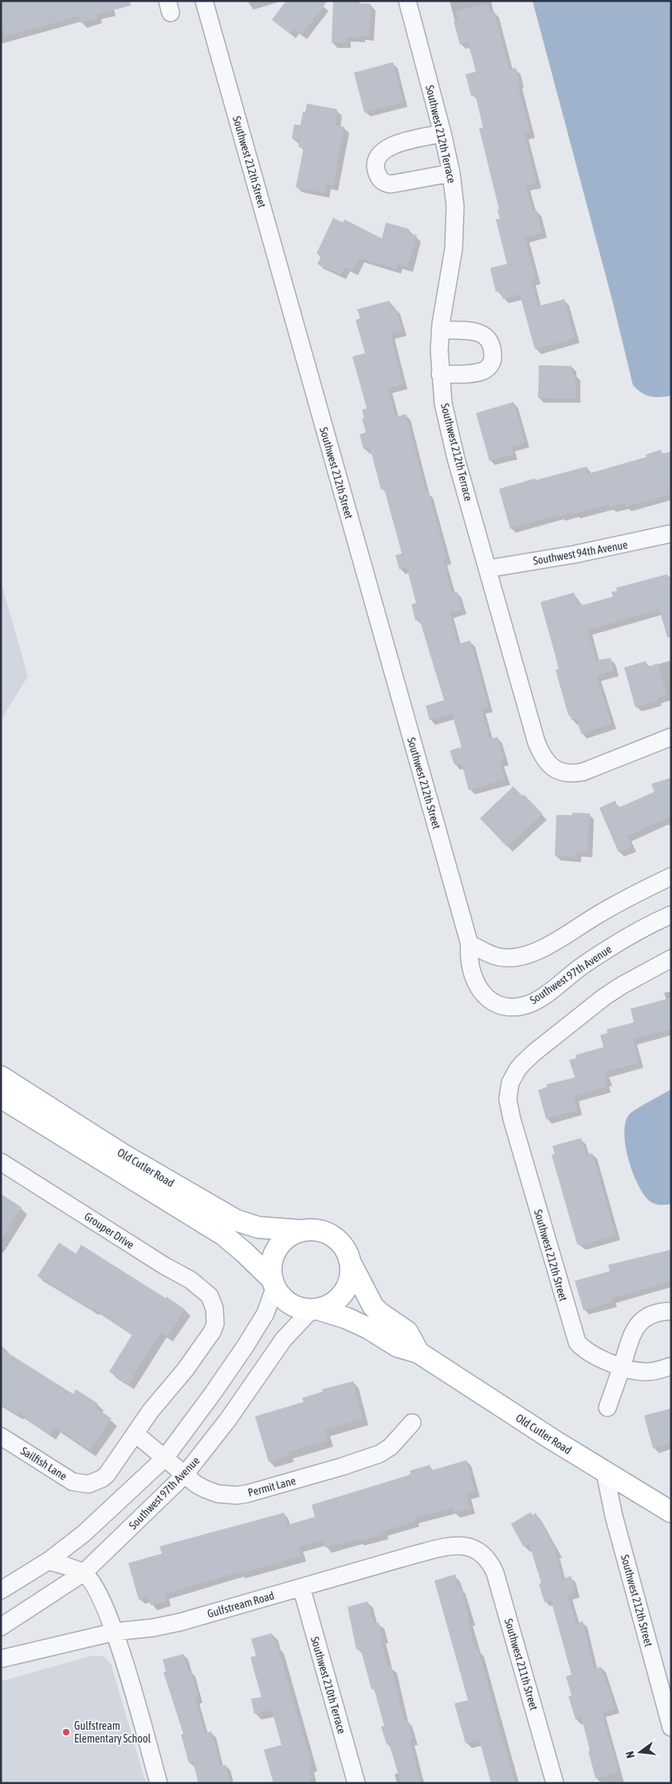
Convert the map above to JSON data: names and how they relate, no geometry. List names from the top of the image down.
{
  "streets": {
    "main road": ["Old Cutler Road"],
    "street": [
      "Southwest 212th Terrace",
      "Southwest 212th Street",
      "Southwest 94th Avenue",
      "Southwest 97th Avenue",
      "Grouper Drive",
      "Sailfish Lane",
      "Permit Lane",
      "Gulfstream Road",
      "Southwest 211th Street",
      "Southwest 210th Terrace"
    ]
  },
  "crossings": [
    ["Southwest 212th Terrace", "Southwest 94th Avenue"],
    ["Southwest 212th Street", "Southwest 97th Avenue"],
    ["Southwest 212th Street", "Old Cutler Road"],
    ["Southwest 97th Avenue", "Old Cutler Road"],
    ["Southwest 97th Avenue", "Permit Lane"],
    ["Grouper Drive", "Sailfish Lane"],
    ["Grouper Drive", "Permit Lane"],
    ["Sailfish Lane", "Permit Lane"],
    ["Gulfstream Road", "Southwest 211th Street"],
    ["Gulfstream Road", "Southwest 210th Terrace"]
  ],
  "places": ["Gulfstream Elementary School"],
  "north": "left"
}
